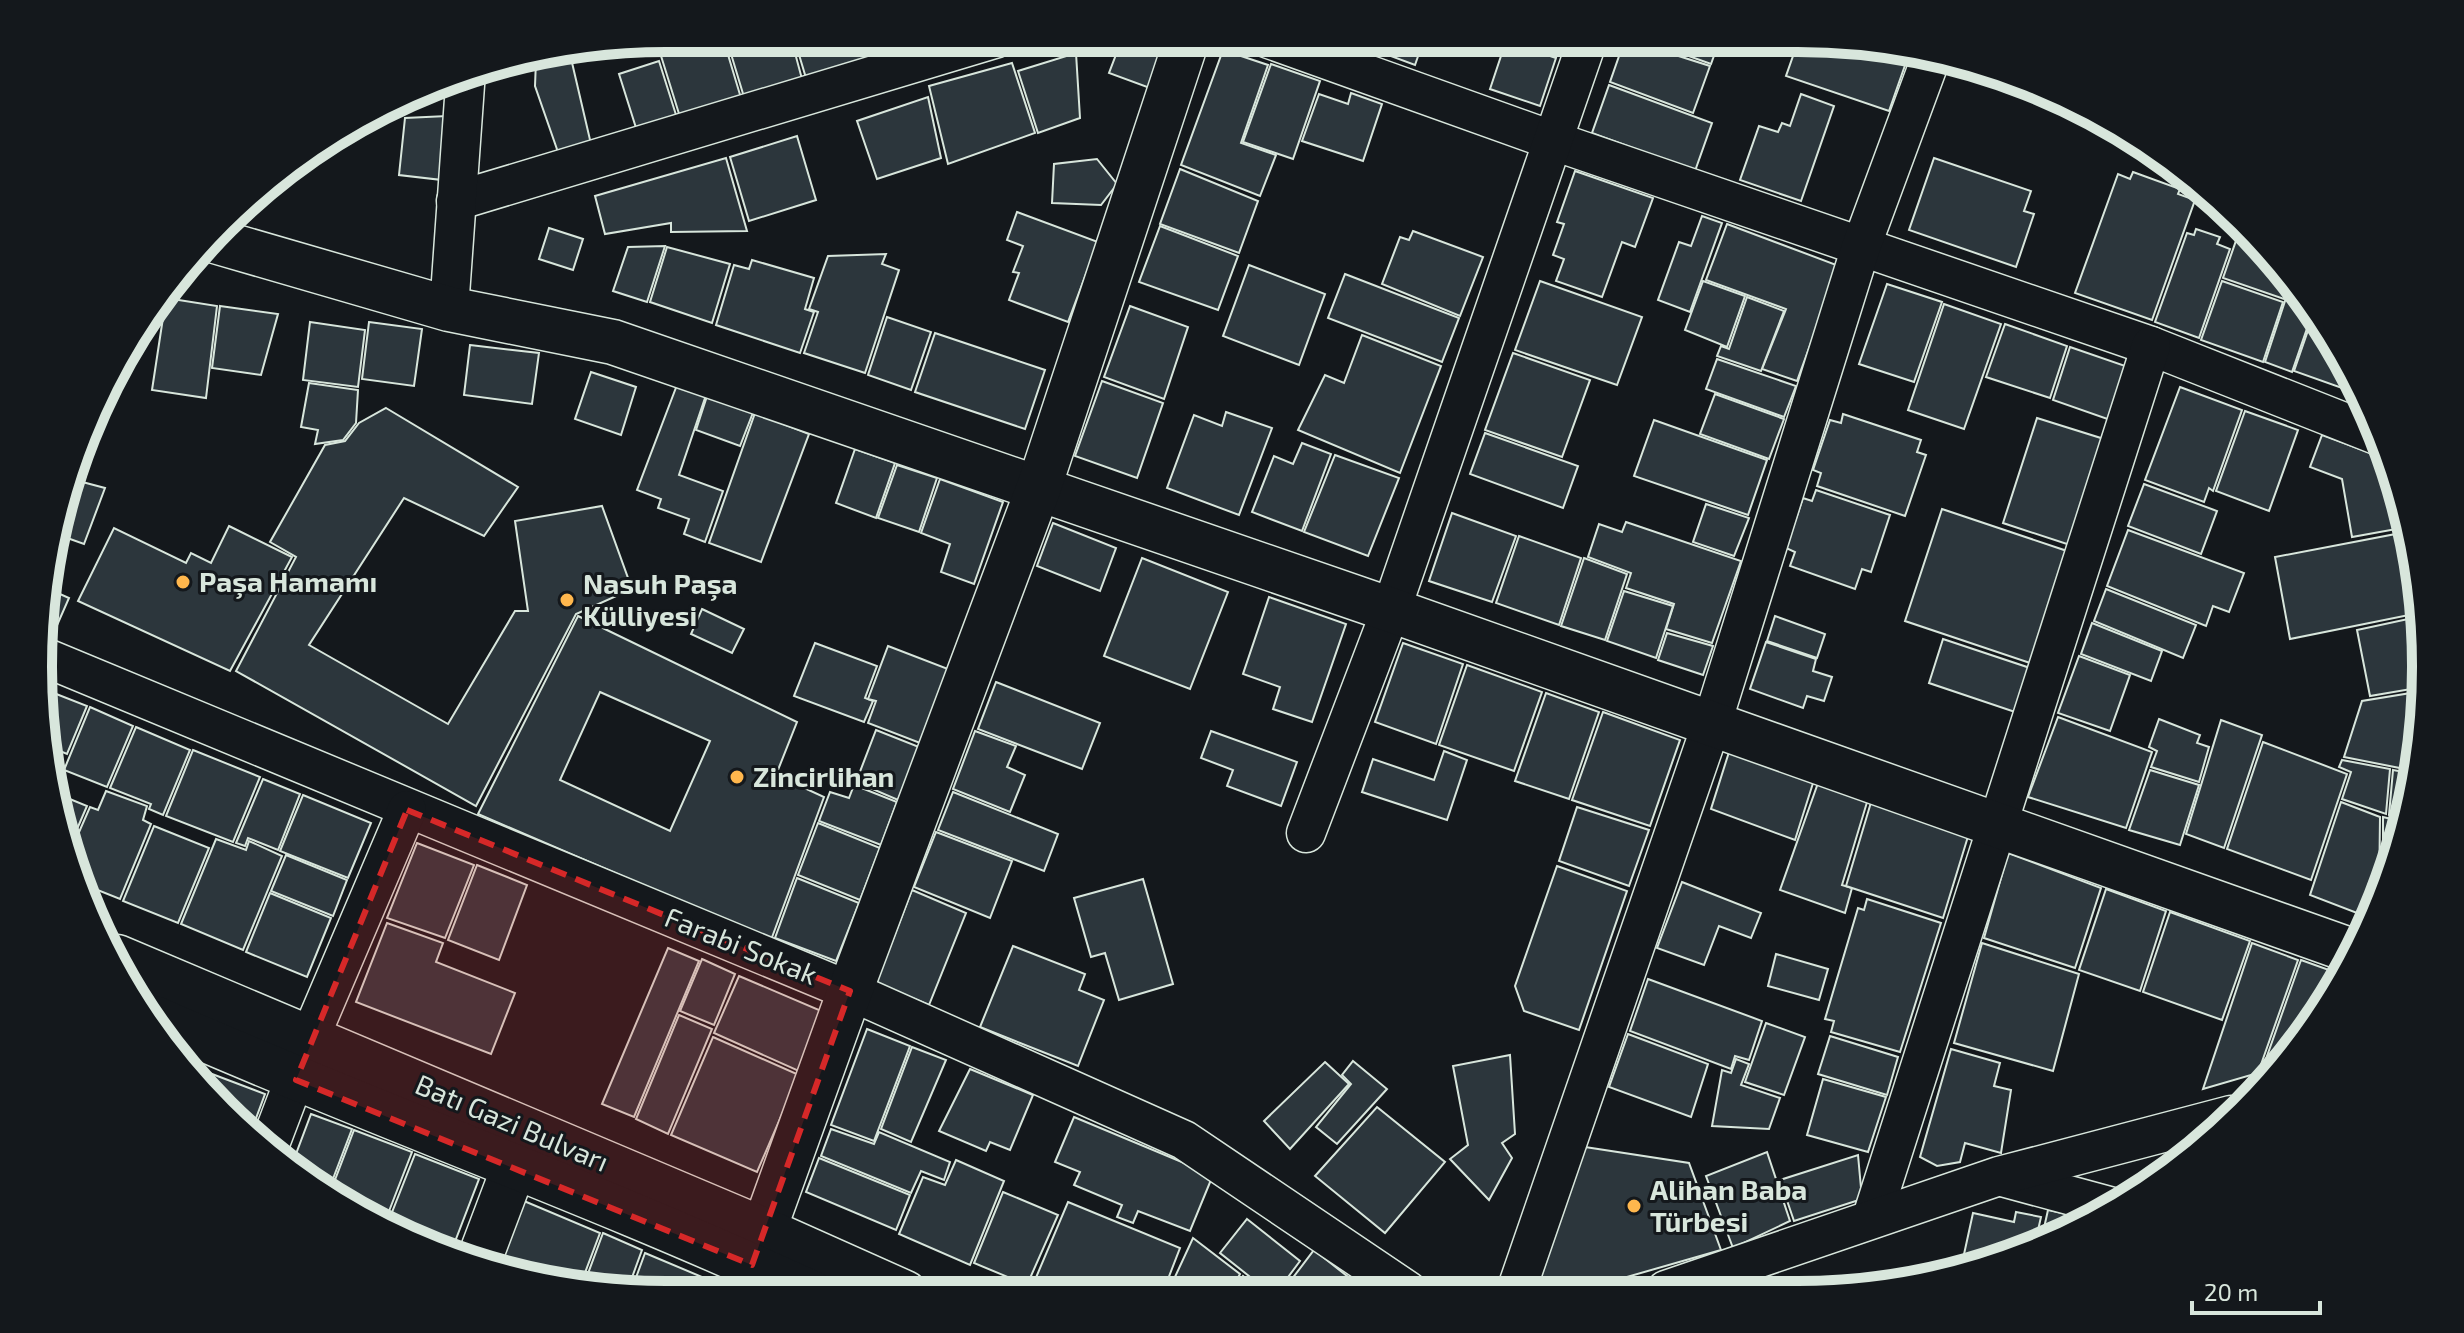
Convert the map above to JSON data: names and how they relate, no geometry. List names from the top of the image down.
{
  "streets": {
    "street": ["Farabi Sokak", "Batı Gazi Bulvarı"]
  },
  "places": [
    "Paşa Hamamı",
    "Nasuh Paşa Külliyesi",
    "Zincirlihan",
    "Alihan Baba Türbesi"
  ],
  "scale_bar": "20 m"
}
